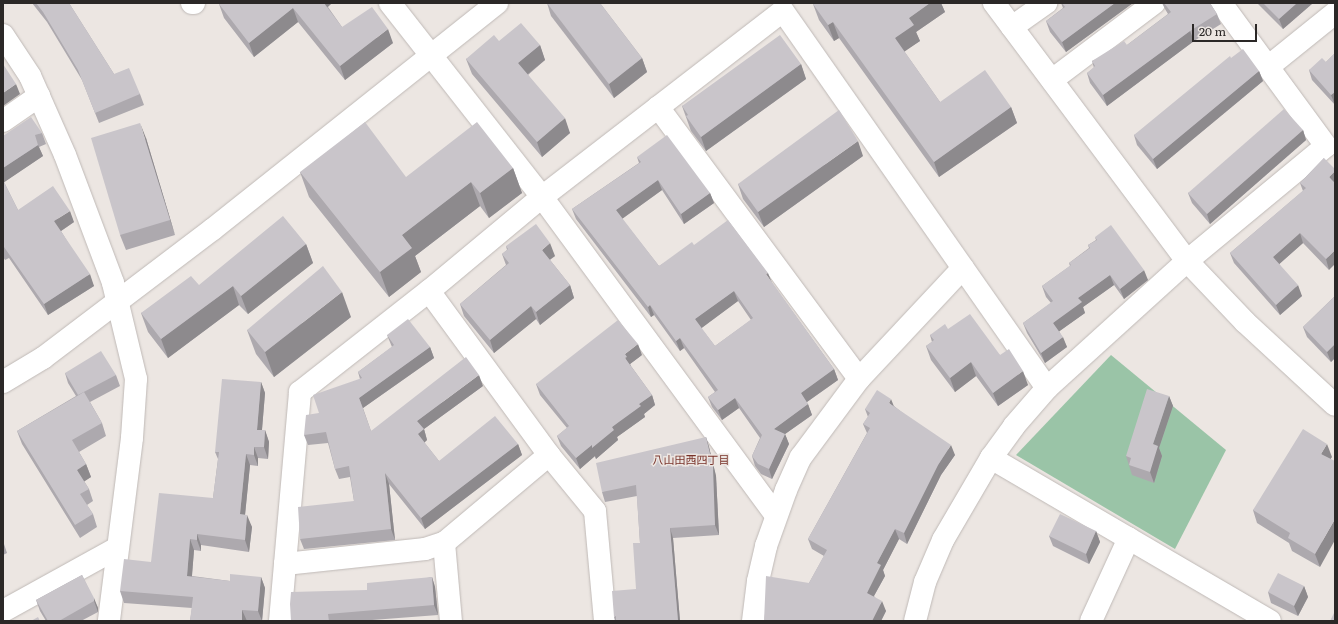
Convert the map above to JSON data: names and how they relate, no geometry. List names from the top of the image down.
{
  "districts": ["八山田西四丁目"],
  "scale_bar": "20 m"
}
